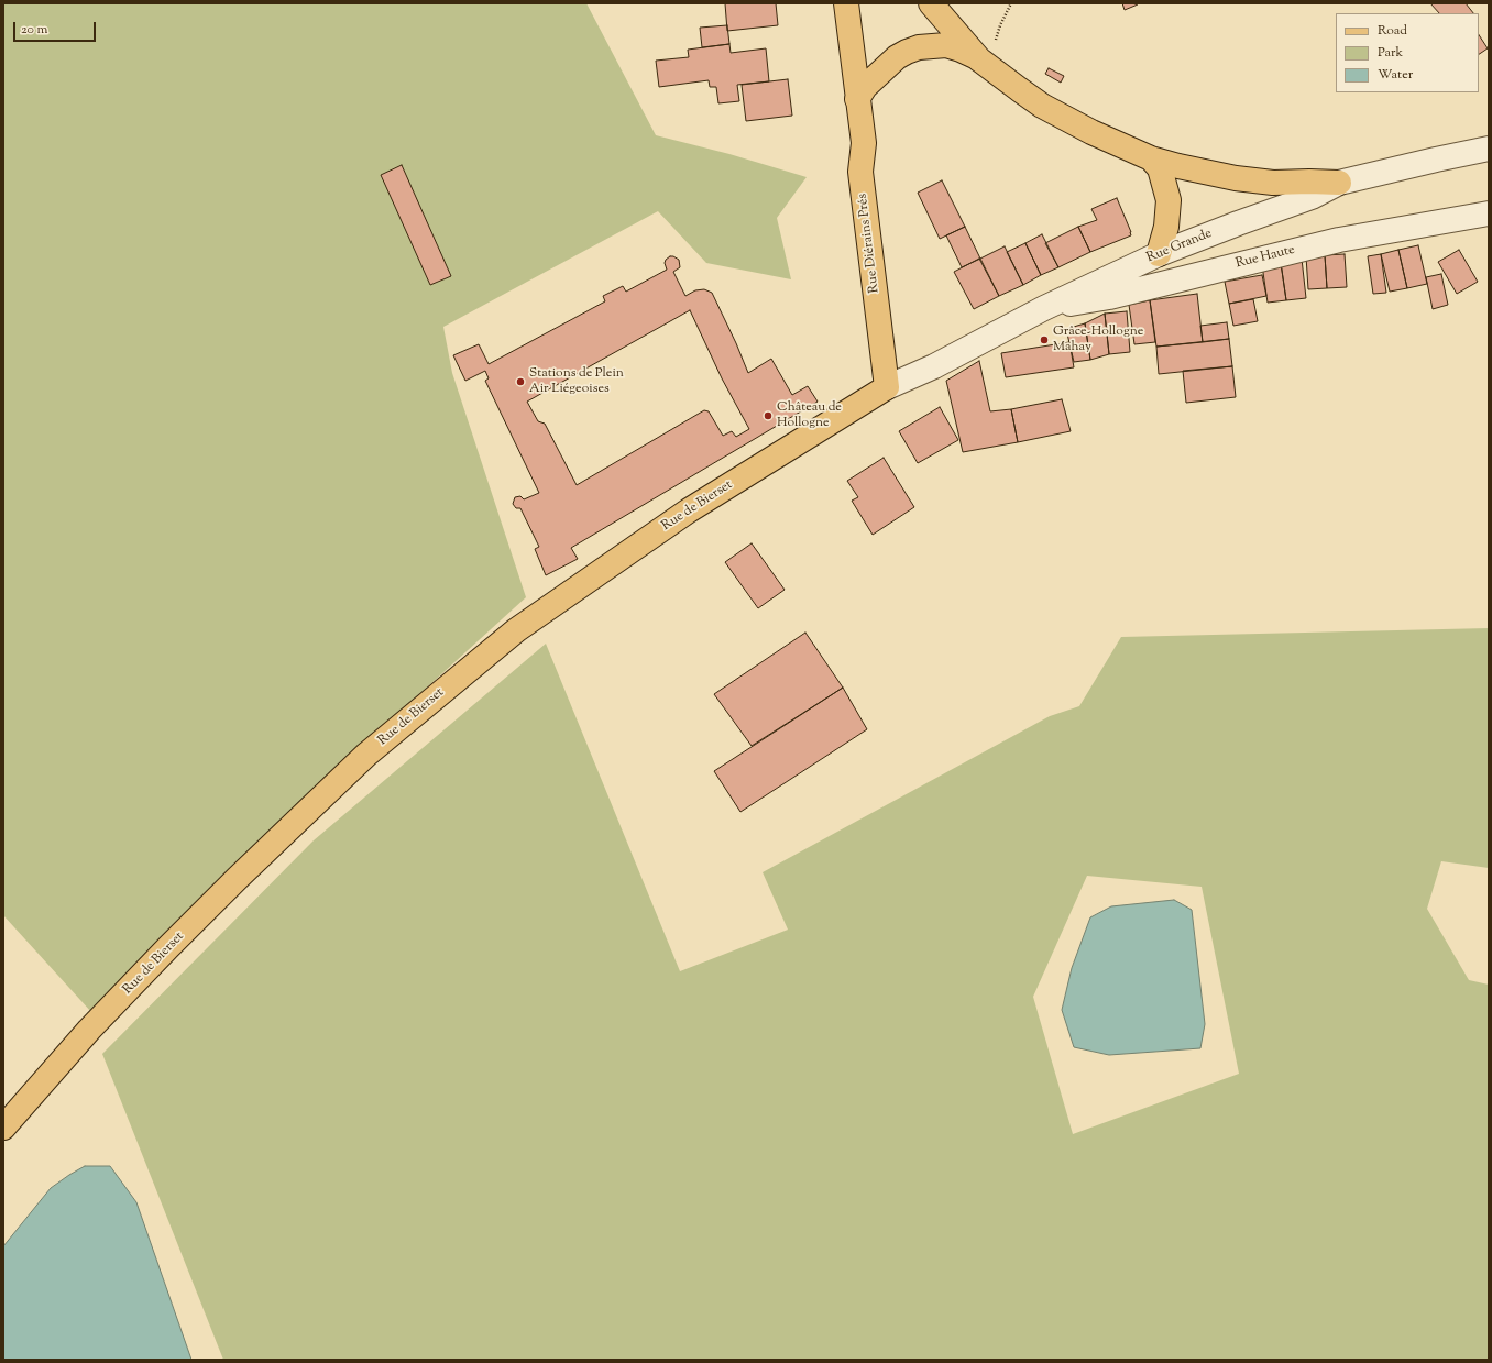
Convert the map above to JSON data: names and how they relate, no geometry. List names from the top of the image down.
{
  "streets": {
    "main road": ["Rue Diérains Prés", "Rue de Bierset"],
    "street": ["Rue Grande", "Rue Haute"]
  },
  "crossings": [
    ["Rue Diérains Prés", "Rue Grande"],
    ["Rue Diérains Prés", "Rue de Bierset"],
    ["Rue Grande", "Rue Haute"],
    ["Rue Grande", "Rue de Bierset"]
  ],
  "places": ["Grâce-Hollogne Mahay", "Stations de Plein Air Liégeoises", "Château de Hollogne"],
  "legend": ["Road", "Park", "Water"],
  "scale_bar": "20 m"
}
